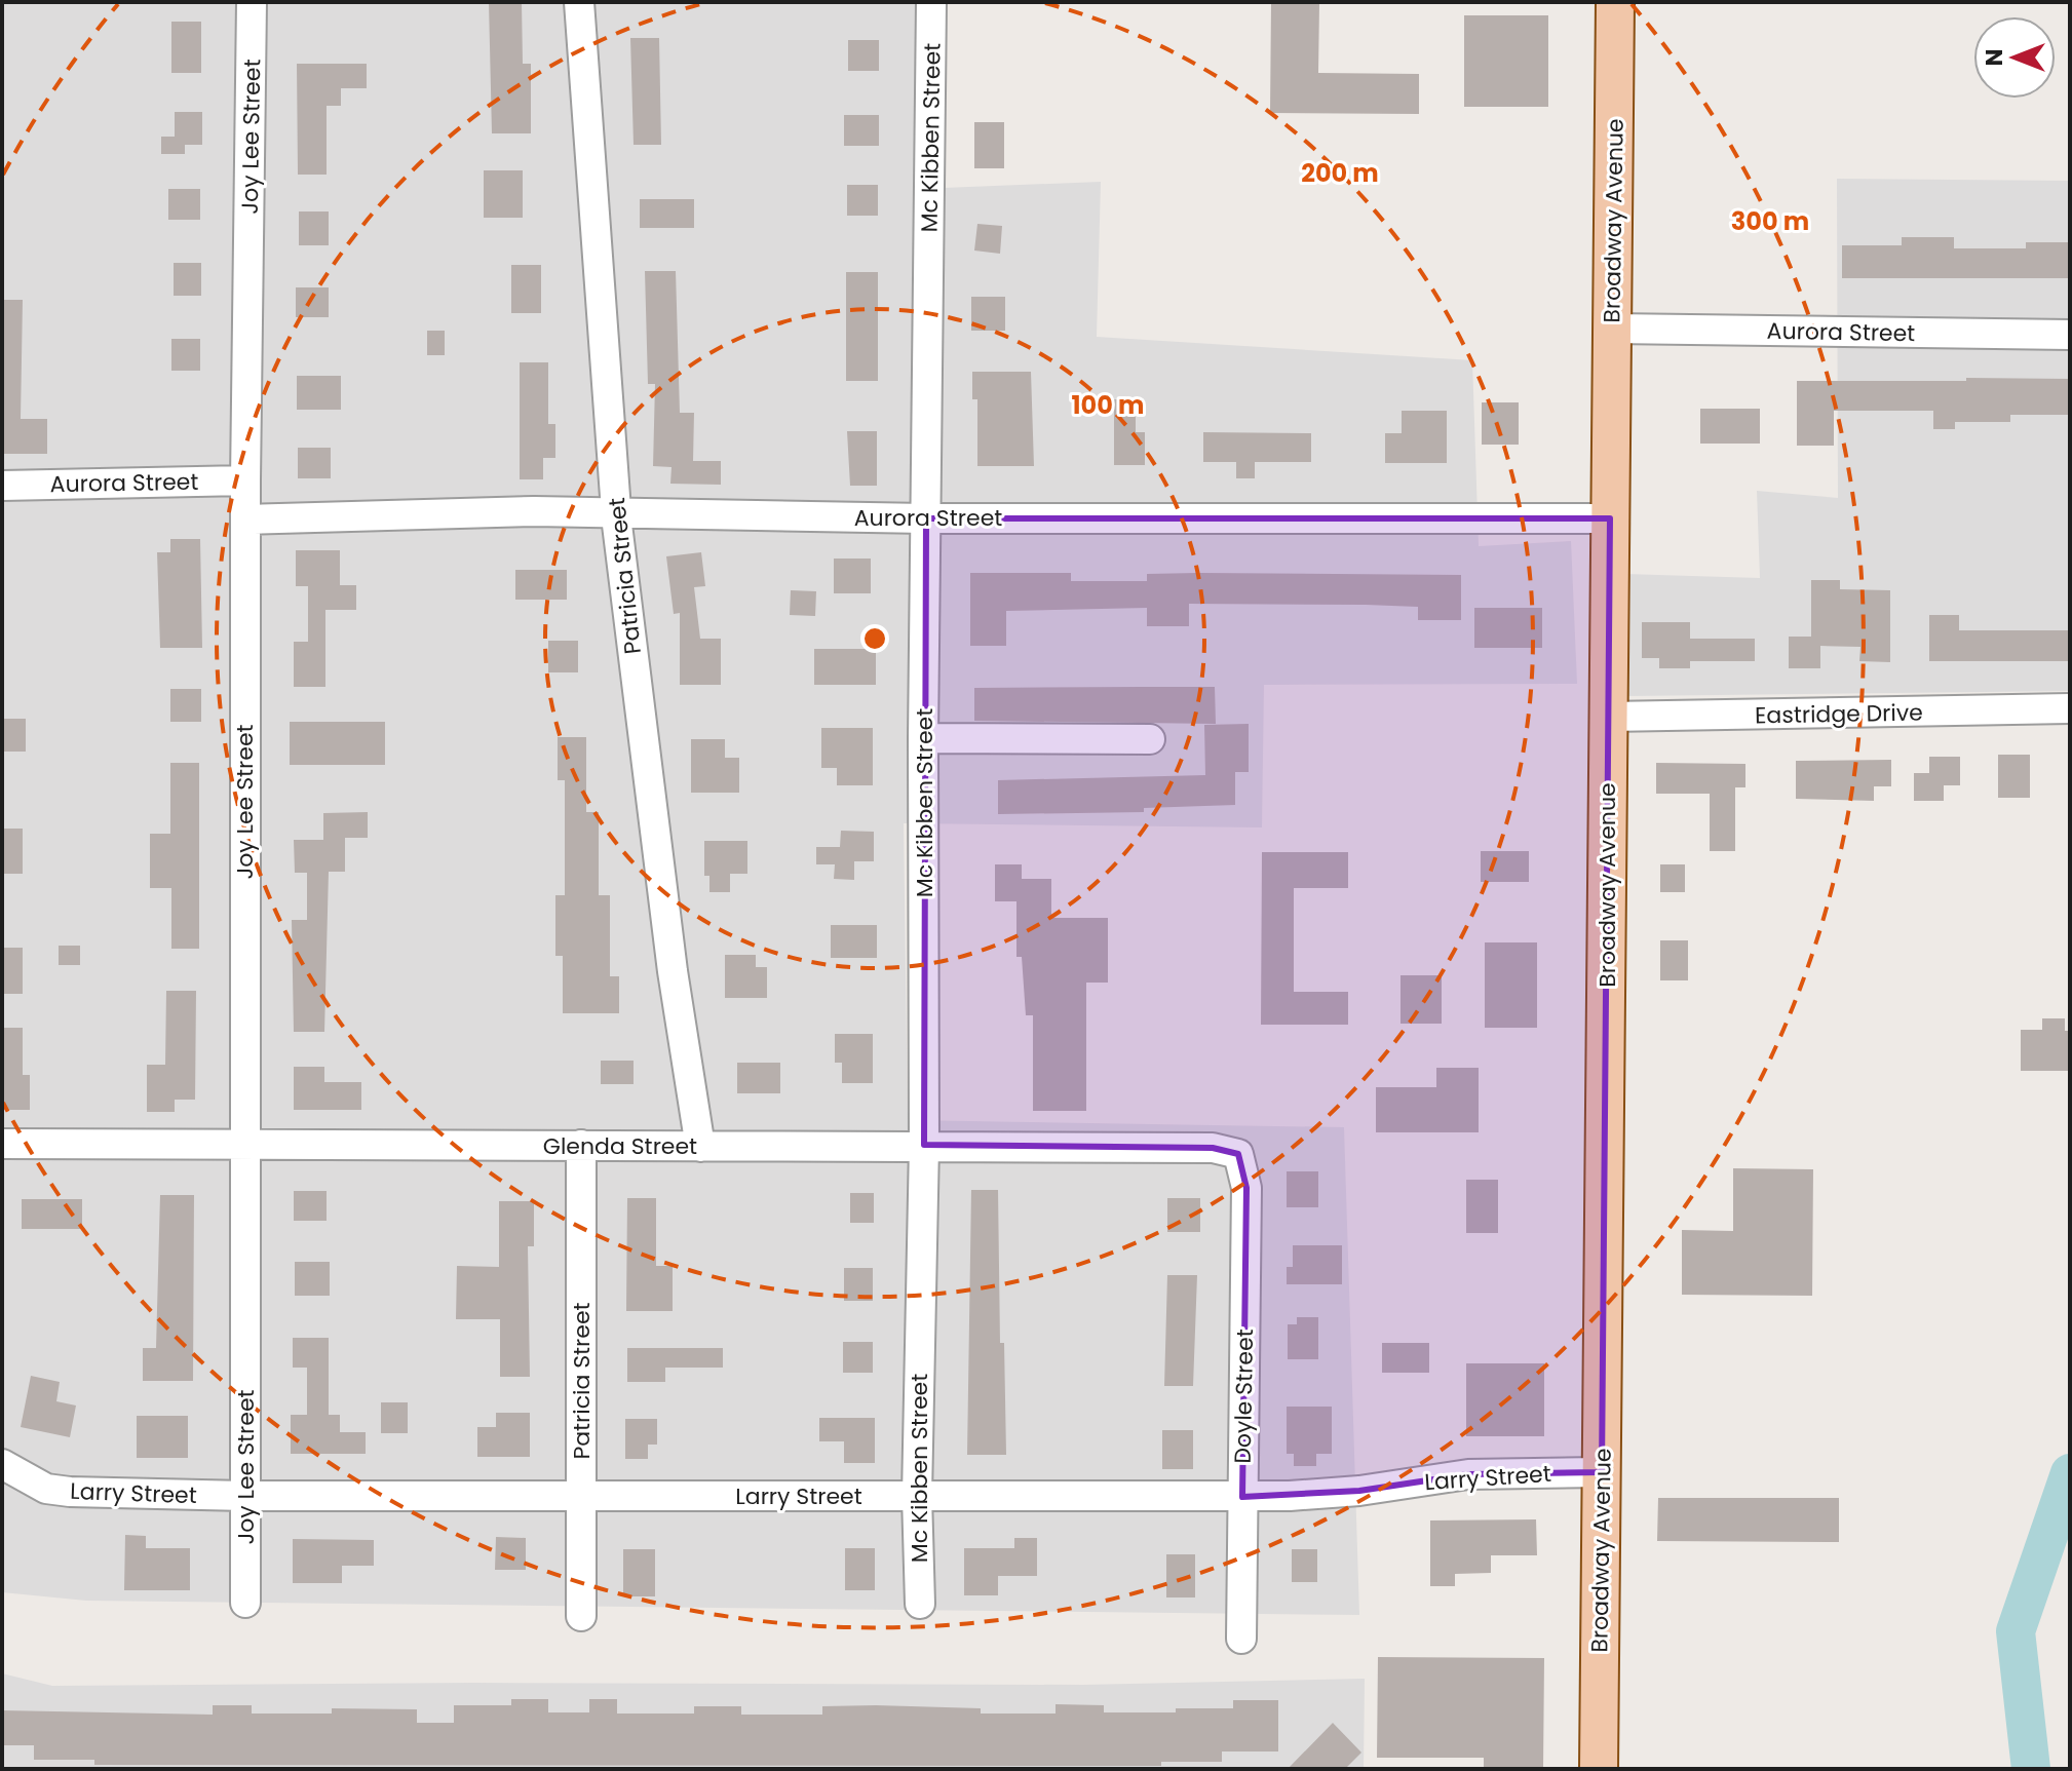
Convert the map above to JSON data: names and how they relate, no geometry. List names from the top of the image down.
{
  "streets": {
    "main road": ["Broadway Avenue"],
    "street": [
      "Joy Lee Street",
      "Mc Kibben Street",
      "Aurora Street",
      "Patricia Street",
      "Eastridge Drive",
      "Glenda Street",
      "Doyle Street",
      "Larry Street"
    ]
  },
  "crossings": [
    ["Joy Lee Street", "Aurora Street"],
    ["Joy Lee Street", "Glenda Street"],
    ["Joy Lee Street", "Larry Street"],
    ["Mc Kibben Street", "Aurora Street"],
    ["Mc Kibben Street", "Glenda Street"],
    ["Mc Kibben Street", "Larry Street"],
    ["Broadway Avenue", "Aurora Street"],
    ["Broadway Avenue", "Eastridge Drive"],
    ["Broadway Avenue", "Larry Street"],
    ["Aurora Street", "Patricia Street"],
    ["Patricia Street", "Glenda Street"],
    ["Patricia Street", "Larry Street"],
    ["Glenda Street", "Doyle Street"],
    ["Doyle Street", "Larry Street"]
  ],
  "north": "left",
  "rings": ["200 m", "300 m", "100 m"]
}
